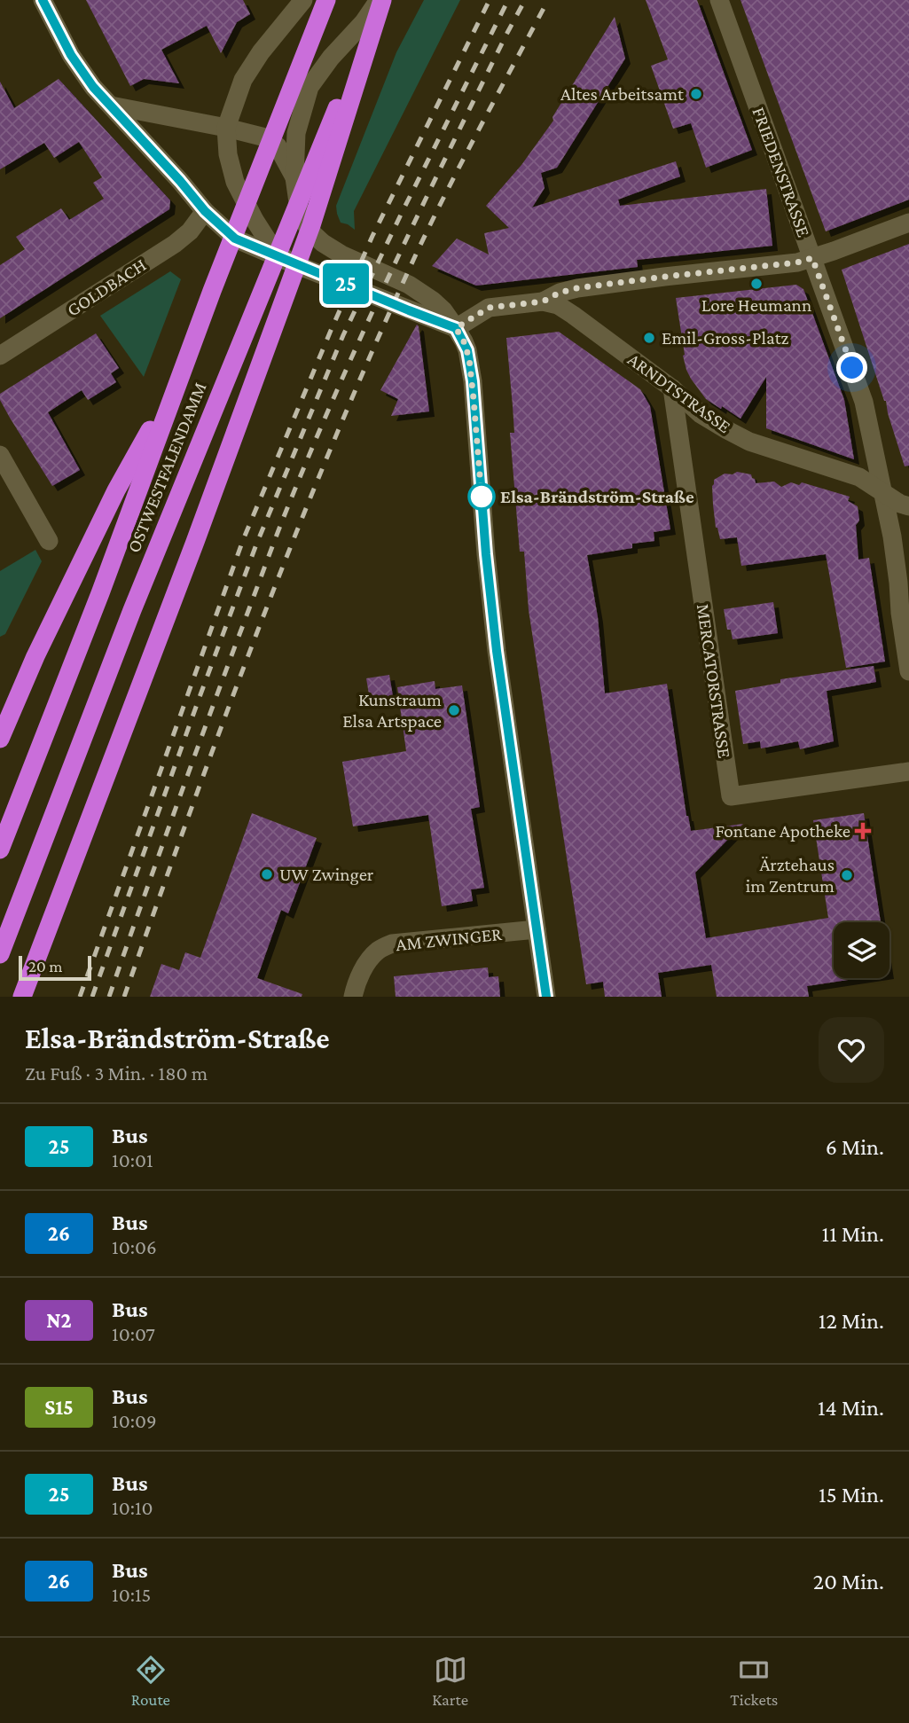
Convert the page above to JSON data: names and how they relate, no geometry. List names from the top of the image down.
{
  "streets": {
    "highway": ["OSTWESTFALENDAMM"],
    "street": [
      "FRIEDENSTRASSE",
      "GOLDBACH",
      "ARNDTSTRASSE",
      "MERCATORSTRASSE",
      "AM ZWINGER"
    ]
  },
  "crossings": [
    ["FRIEDENSTRASSE", "ARNDTSTRASSE"],
    ["ARNDTSTRASSE", "MERCATORSTRASSE"]
  ],
  "places": {
    "other": [
      "Altes Arbeitsamt",
      "Lore Heumann",
      "Emil-Gross-Platz",
      "Elsa-Brändström-Straße",
      "Kunstraum Elsa Artspace",
      "UW Zwinger",
      "Ärztehaus im Zentrum"
    ],
    "health": ["Fontane Apotheke"]
  },
  "lines": ["bus line 25"],
  "scale_bar": "20 m",
  "page": {
    "on_map": "25",
    "scale": "20 m",
    "heading": ["Elsa-Brändström-Straße", "Zu Fuß · 3 Min. · 180 m"],
    "list": [
      {
        "mark": "25",
        "name": "Bus",
        "note": "10:01",
        "value": "6 Min."
      },
      {
        "mark": "26",
        "name": "Bus",
        "note": "10:06",
        "value": "11 Min."
      },
      {
        "mark": "N2",
        "name": "Bus",
        "note": "10:07",
        "value": "12 Min."
      },
      {
        "mark": "S15",
        "name": "Bus",
        "note": "10:09",
        "value": "14 Min."
      },
      {
        "mark": "25",
        "name": "Bus",
        "note": "10:10",
        "value": "15 Min."
      },
      {
        "mark": "26",
        "name": "Bus",
        "note": "10:15",
        "value": "20 Min."
      }
    ],
    "tabs": ["Route", "Karte", "Tickets"]
  }
}
